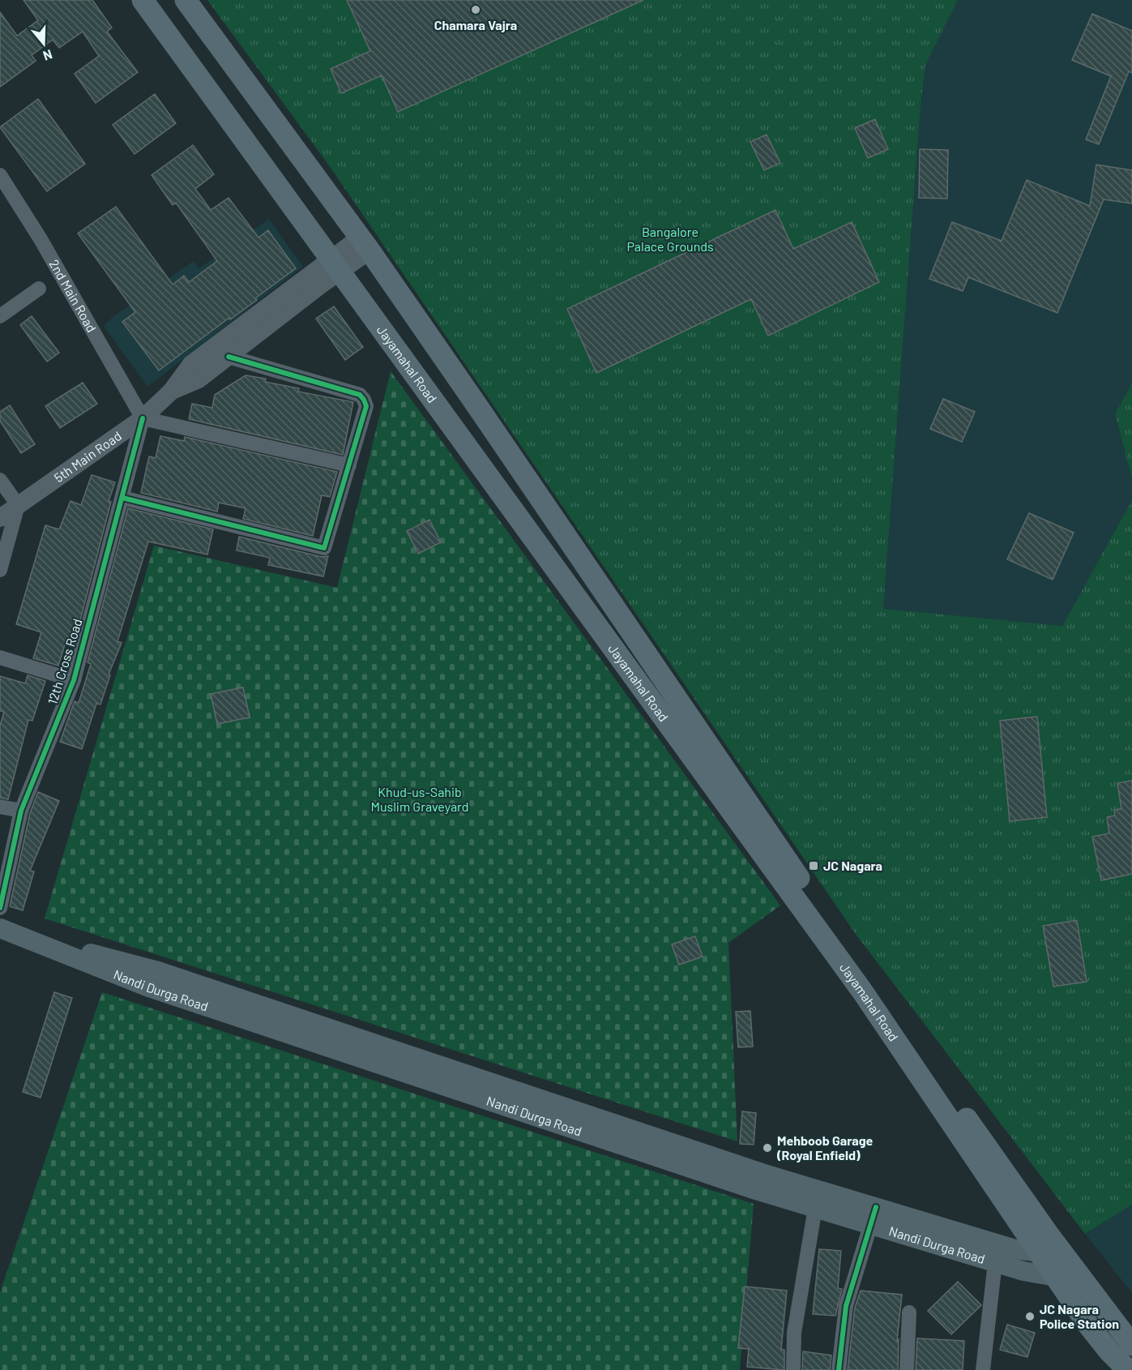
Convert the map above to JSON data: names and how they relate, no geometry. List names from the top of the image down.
{
  "streets": {
    "main road": ["Jayamahal Road", "Nandi Durga Road"],
    "street": ["2nd Main Road", "5th Main Road", "12th Cross Road"]
  },
  "crossings": [
    ["2nd Main Road", "5th Main Road"],
    ["2nd Main Road", "12th Cross Road"],
    ["Jayamahal Road", "5th Main Road"],
    ["Jayamahal Road", "Nandi Durga Road"],
    ["5th Main Road", "12th Cross Road"]
  ],
  "parks": ["Bangalore Palace Grounds", "Khud-us-Sahib Muslim Graveyard"],
  "places": {
    "other": ["Chamara Vajra", "Mehboob Garage (Royal Enfield)", "JC Nagara Police Station"],
    "transit": ["JC Nagara"]
  },
  "north": "bottom"
}
